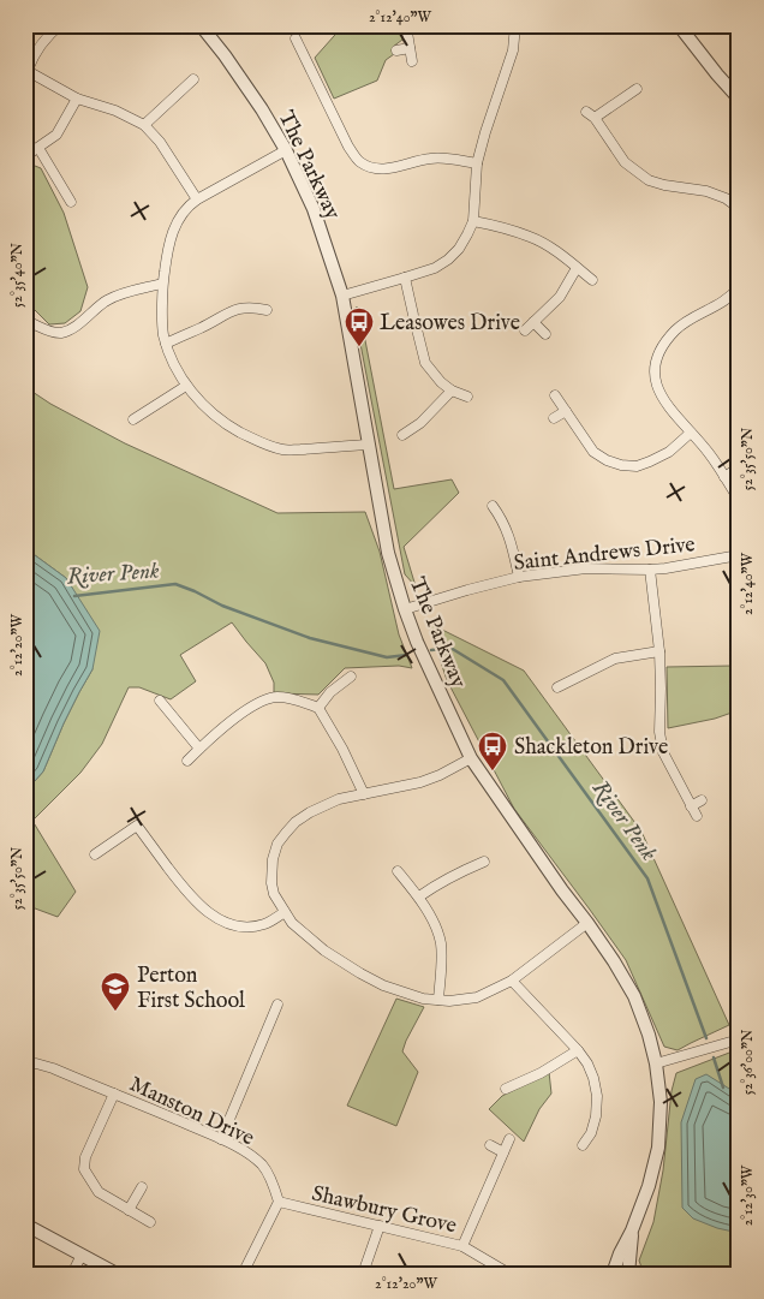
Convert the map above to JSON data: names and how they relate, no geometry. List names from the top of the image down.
{
  "streets": {
    "street": [
      "The Parkway",
      "Saint Andrews Drive",
      "Manston Drive",
      "Shawbury Grove"
    ]
  },
  "crossings": [
    ["The Parkway", "Saint Andrews Drive"],
    ["Manston Drive", "Shawbury Grove"]
  ],
  "water": ["River Penk"],
  "places": {
    "bus stop": ["Leasowes Drive", "Shackleton Drive"],
    "school or university": ["Perton First School"]
  },
  "coordinates": [
    "2°12'40\"W",
    "52°35'40\"N",
    "52°35'50\"N",
    "2°12'20\"W",
    "52°36'00\"N",
    "2°12'30\"W"
  ]
}
